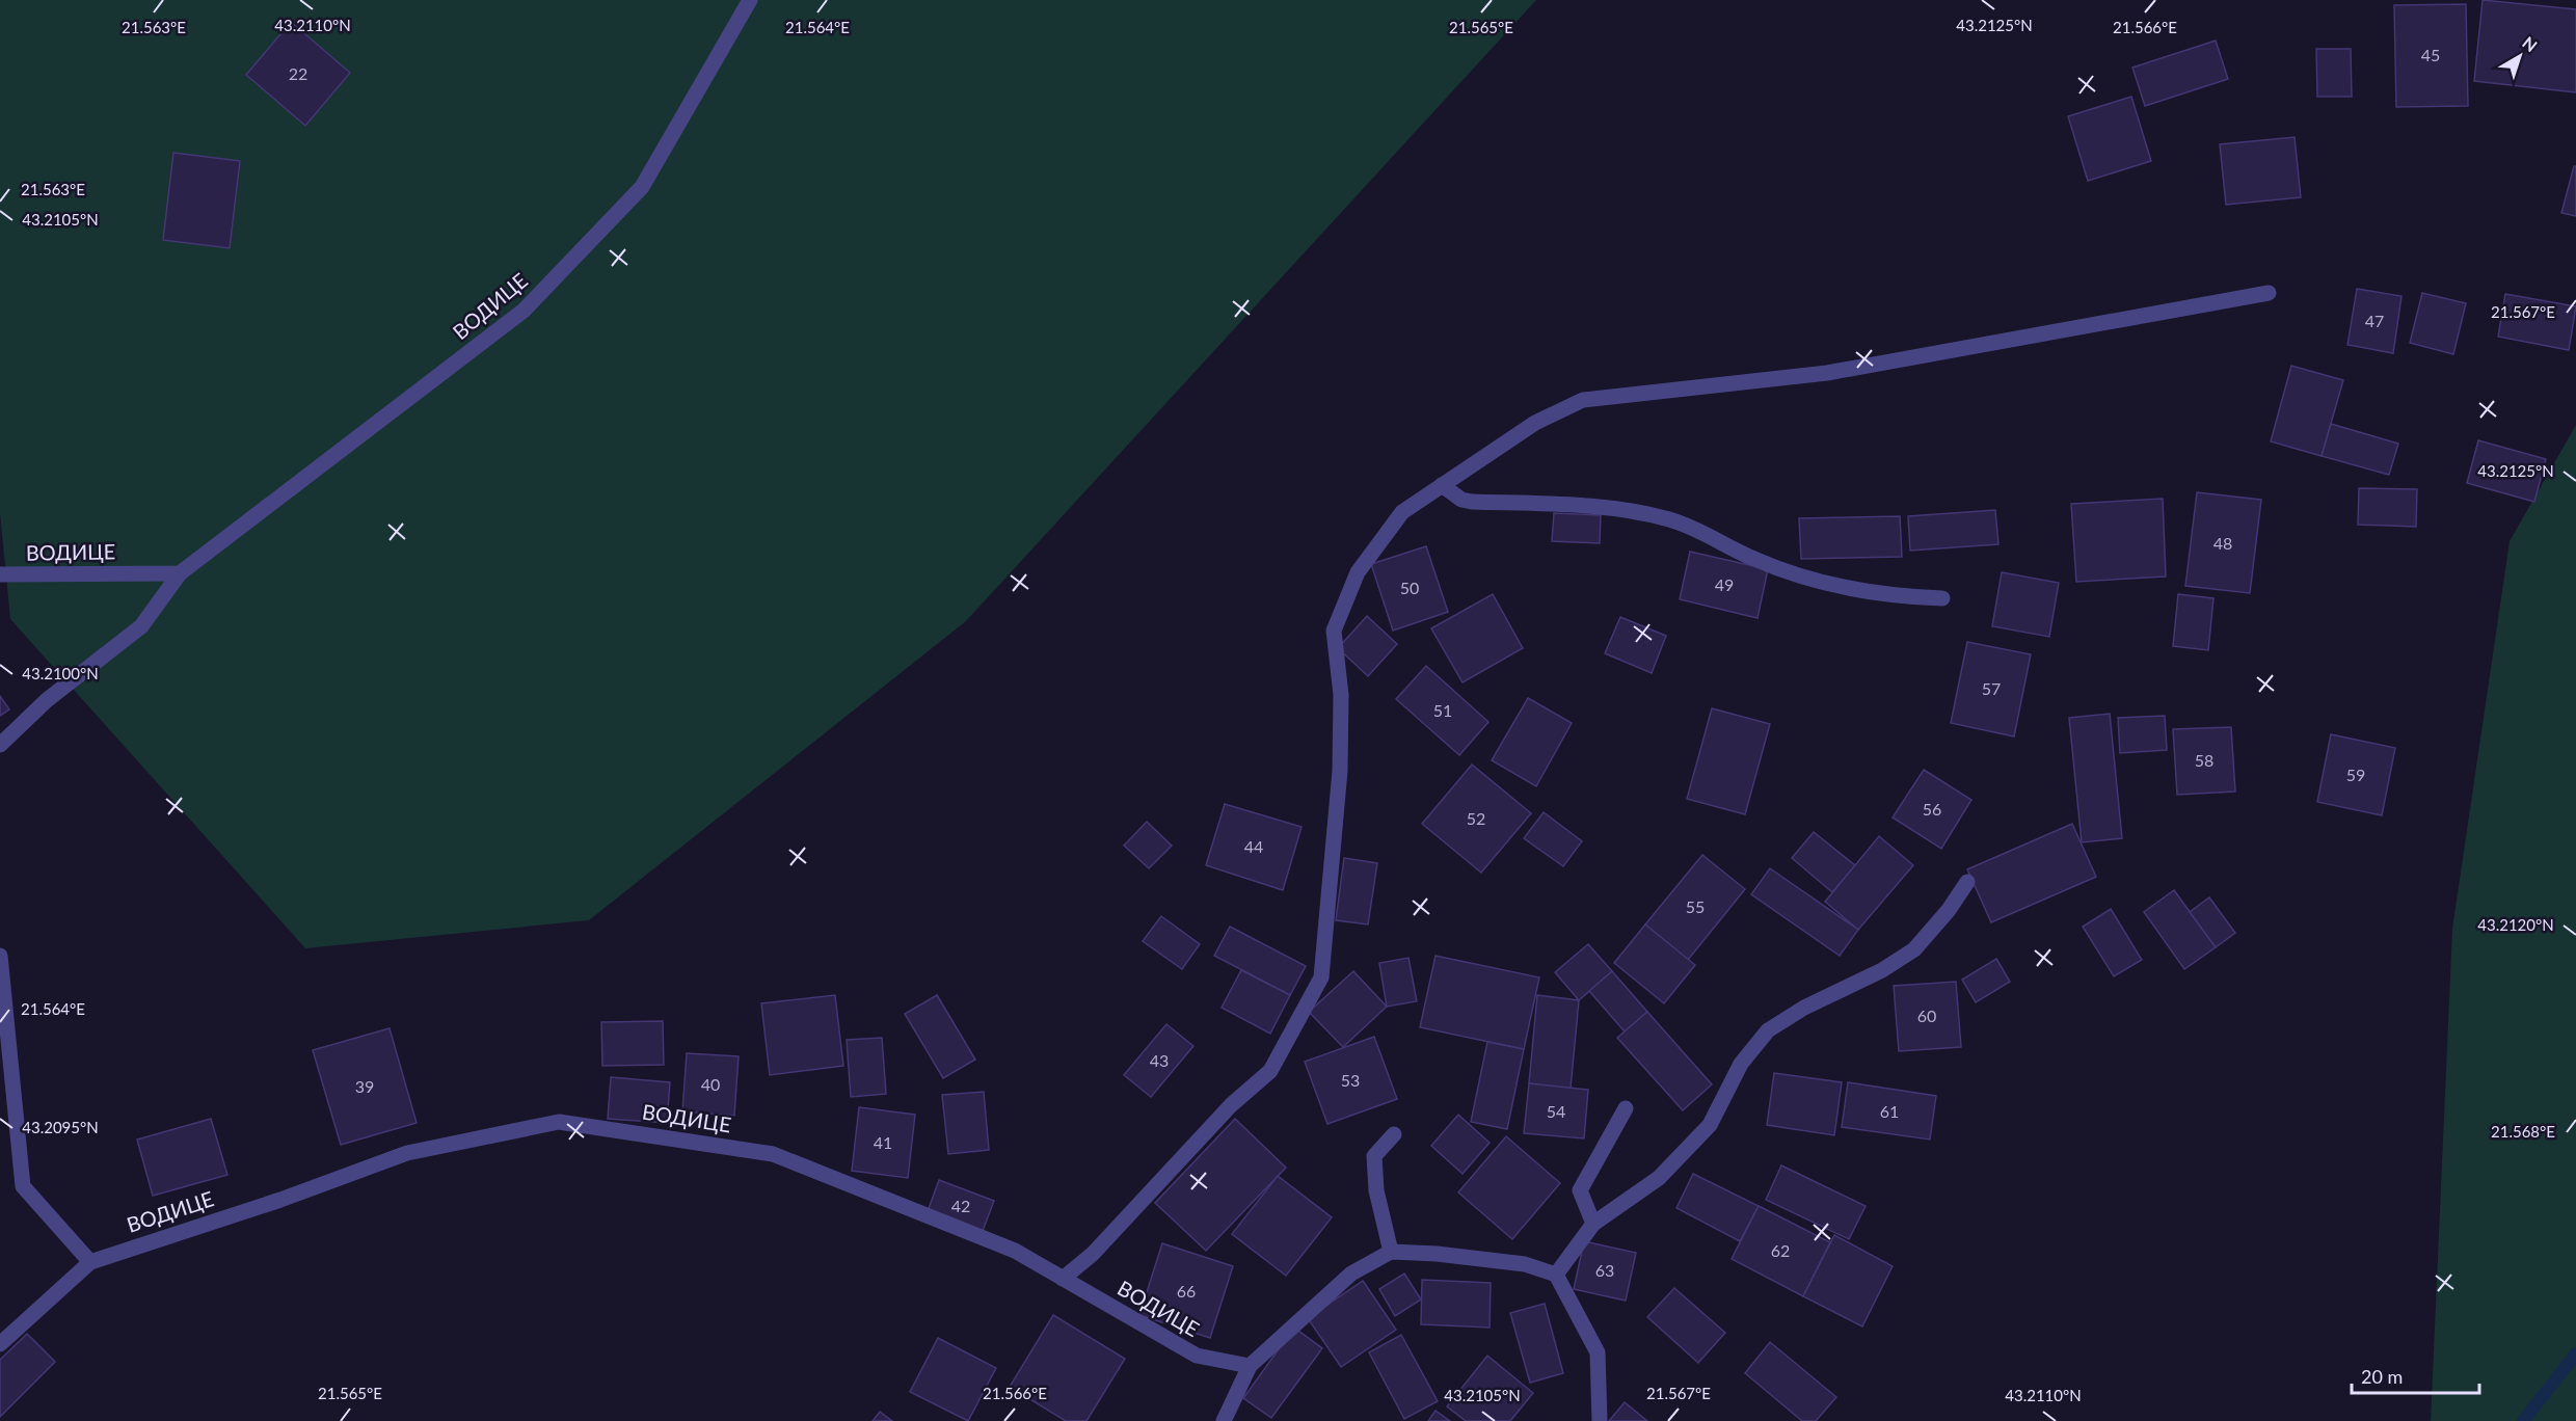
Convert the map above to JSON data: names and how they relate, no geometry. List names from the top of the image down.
{
  "streets": {
    "street": ["ВОДИЦЕ"]
  },
  "house_numbers": [
    "45",
    "22",
    "47",
    "48",
    "49",
    "50",
    "57",
    "51",
    "58",
    "59",
    "56",
    "52",
    "44",
    "55",
    "60",
    "43",
    "53",
    "40",
    "39",
    "54",
    "61",
    "41",
    "42",
    "62",
    "63",
    "66"
  ],
  "scale_bar": "20 m",
  "north": "top right",
  "coordinates": [
    "43.2110°N",
    "43.2125°N",
    "21.563°E",
    "21.565°E",
    "21.566°E",
    "21.564°E",
    "43.2105°N",
    "21.567°E",
    "43.2100°N",
    "43.2120°N",
    "43.2095°N",
    "21.568°E"
  ]
}
